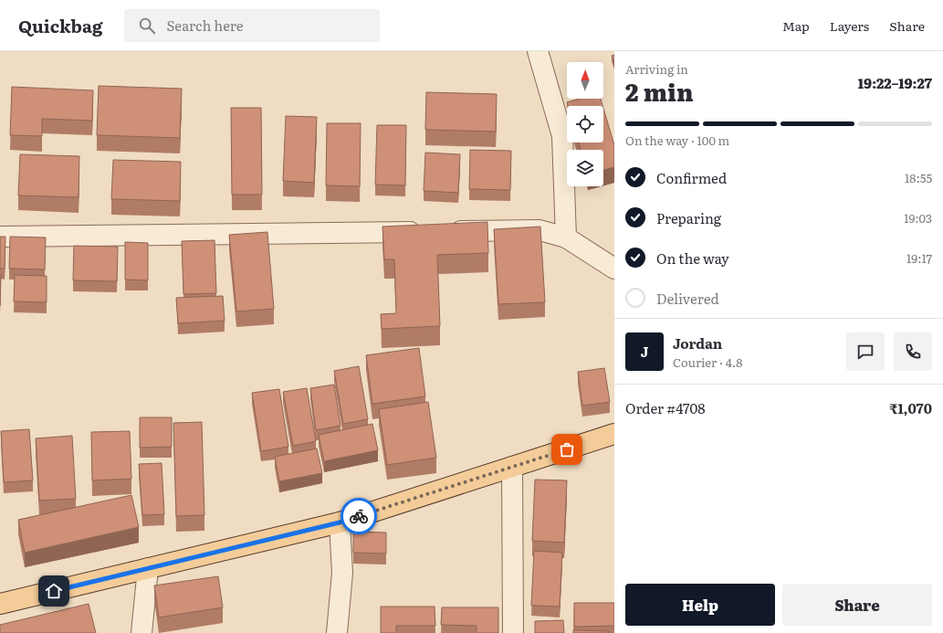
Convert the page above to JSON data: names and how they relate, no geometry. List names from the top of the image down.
{
  "north": "top",
  "page": {
    "header": "Quickbag",
    "search": "Search here",
    "nav": ["Map", "Layers", "Share"],
    "heading": ["2 min", "Arriving in", "19:22–19:27"],
    "panel": [
      "Jordan",
      "Courier · 4.8",
      "Order #4708",
      "₹1,070"
    ],
    "bar": "On the way · 100 m",
    "list": [
      ["Confirmed", "18:55"],
      ["Preparing", "19:03"],
      ["On the way", "19:17"],
      "Delivered"
    ],
    "round": "J",
    "buttons": ["Help", "Share"]
  }
}
